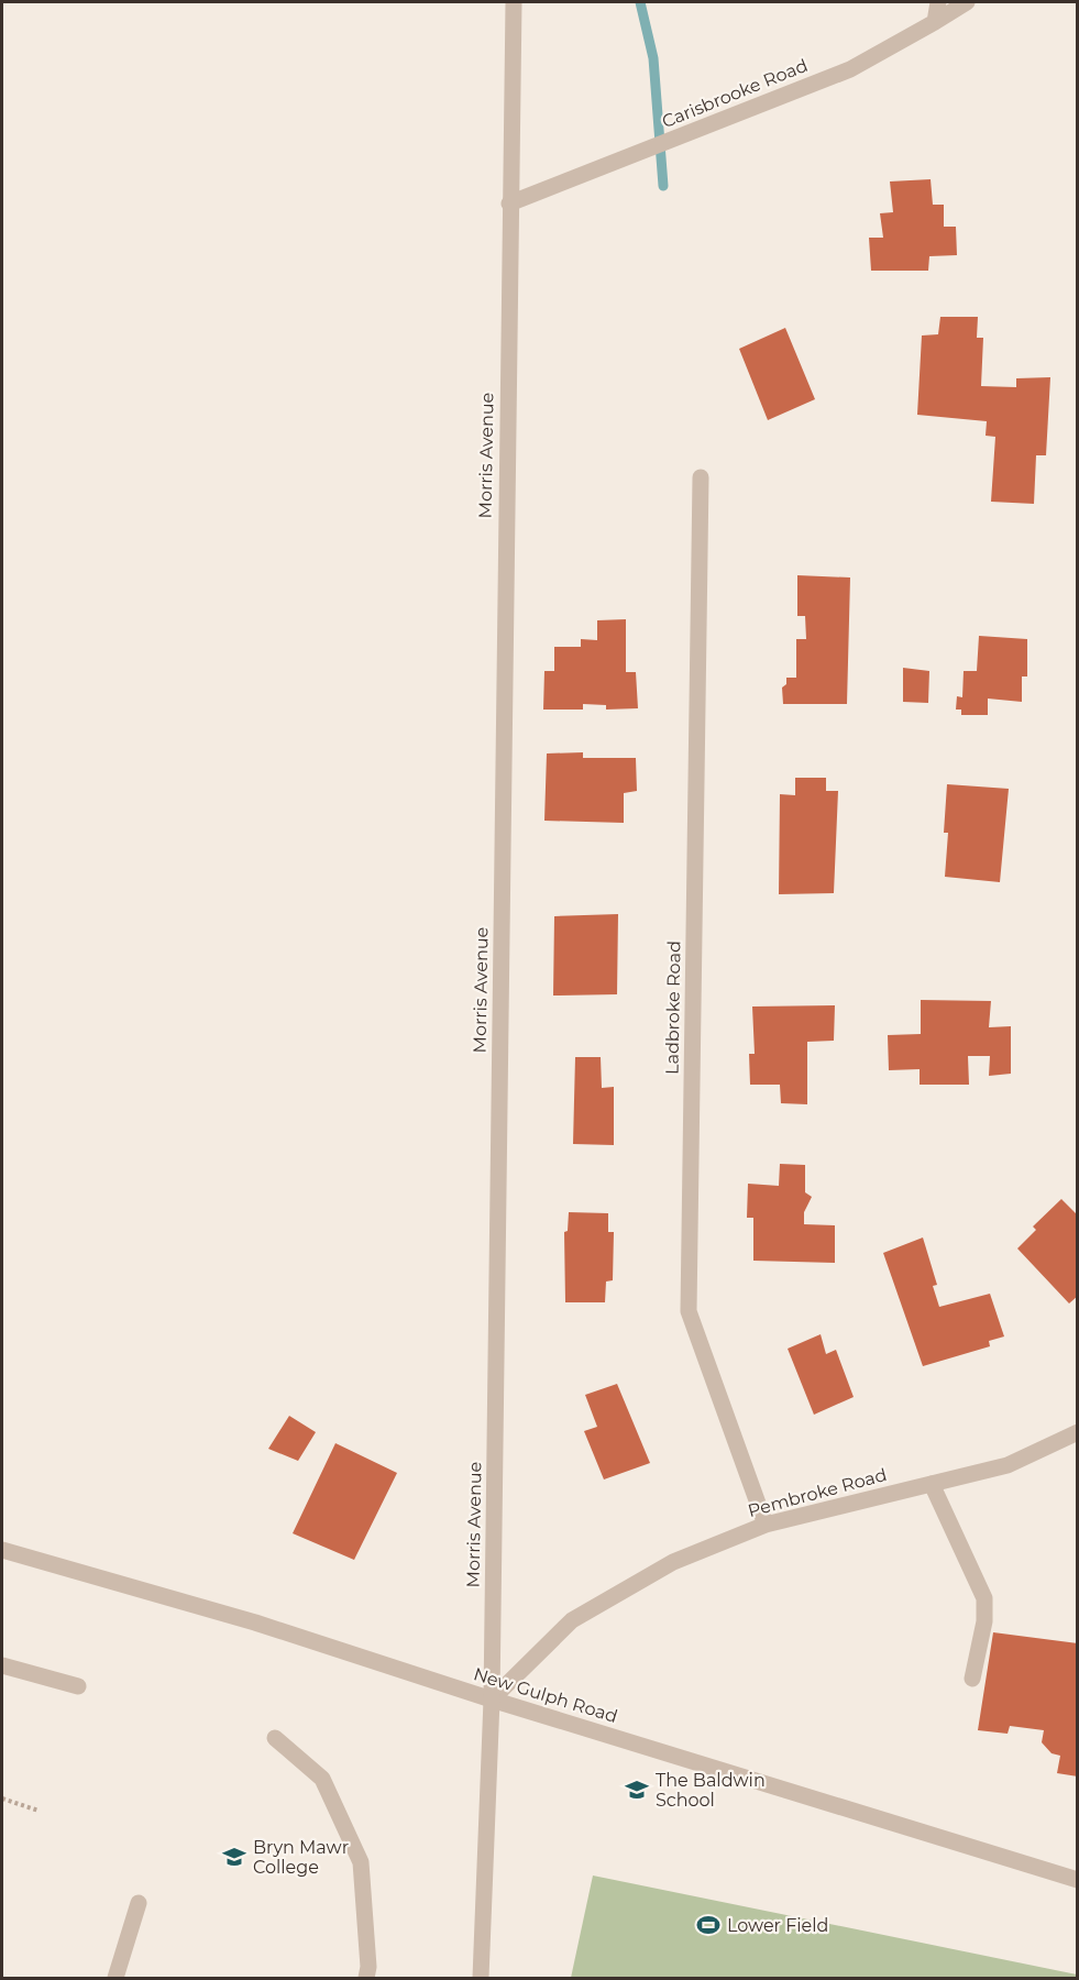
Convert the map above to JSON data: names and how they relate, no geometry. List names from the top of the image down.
{
  "streets": {
    "street": [
      "Carisbrooke Road",
      "Morris Avenue",
      "Ladbroke Road",
      "Pembroke Road",
      "New Gulph Road"
    ]
  },
  "crossings": [
    ["Carisbrooke Road", "Morris Avenue"],
    ["Morris Avenue", "Pembroke Road"],
    ["Morris Avenue", "New Gulph Road"],
    ["Ladbroke Road", "Pembroke Road"],
    ["Pembroke Road", "New Gulph Road"]
  ],
  "places": {
    "school or university": ["The Baldwin School", "Bryn Mawr College"],
    "sports": ["Lower Field"]
  }
}
